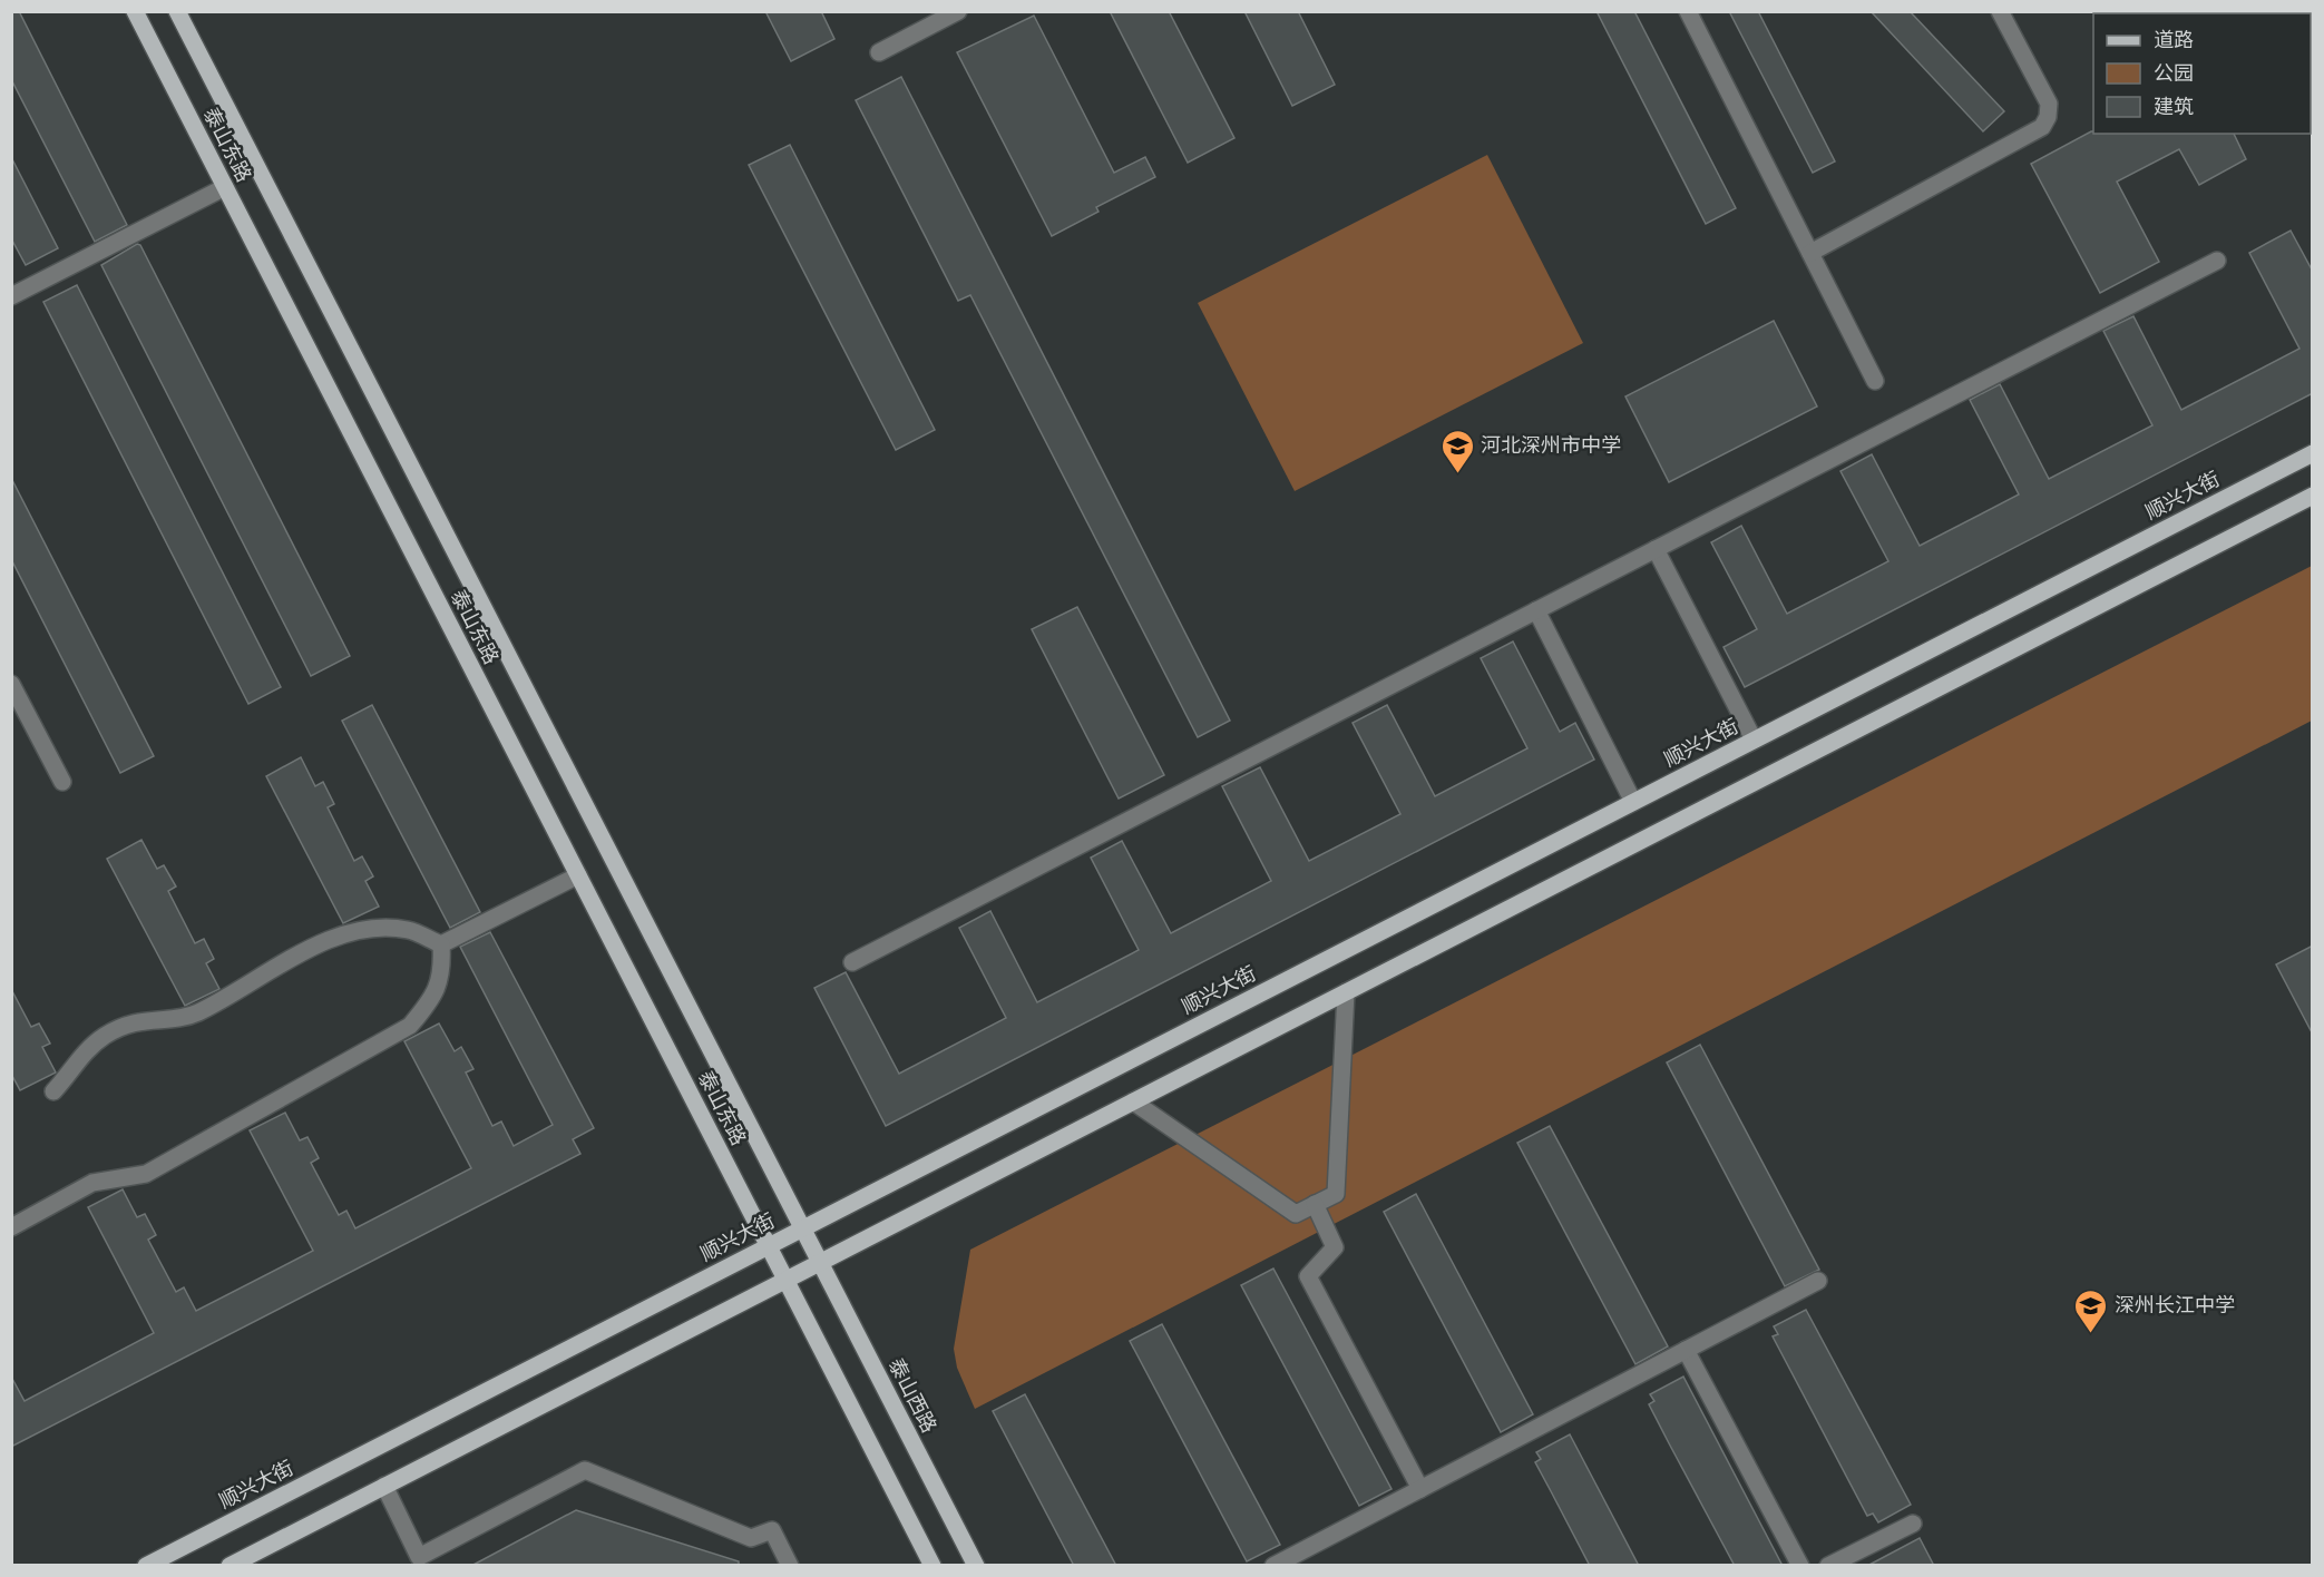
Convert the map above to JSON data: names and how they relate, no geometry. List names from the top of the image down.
{
  "streets": {
    "main road": ["泰山东路", "顺兴大街", "泰山西路"]
  },
  "crossings": [
    ["泰山东路", "顺兴大街"],
    ["泰山东路", "泰山西路"]
  ],
  "places": {
    "school or university": ["河北深州市中学", "深州长江中学"]
  },
  "legend": ["道路", "公园", "建筑"]
}
